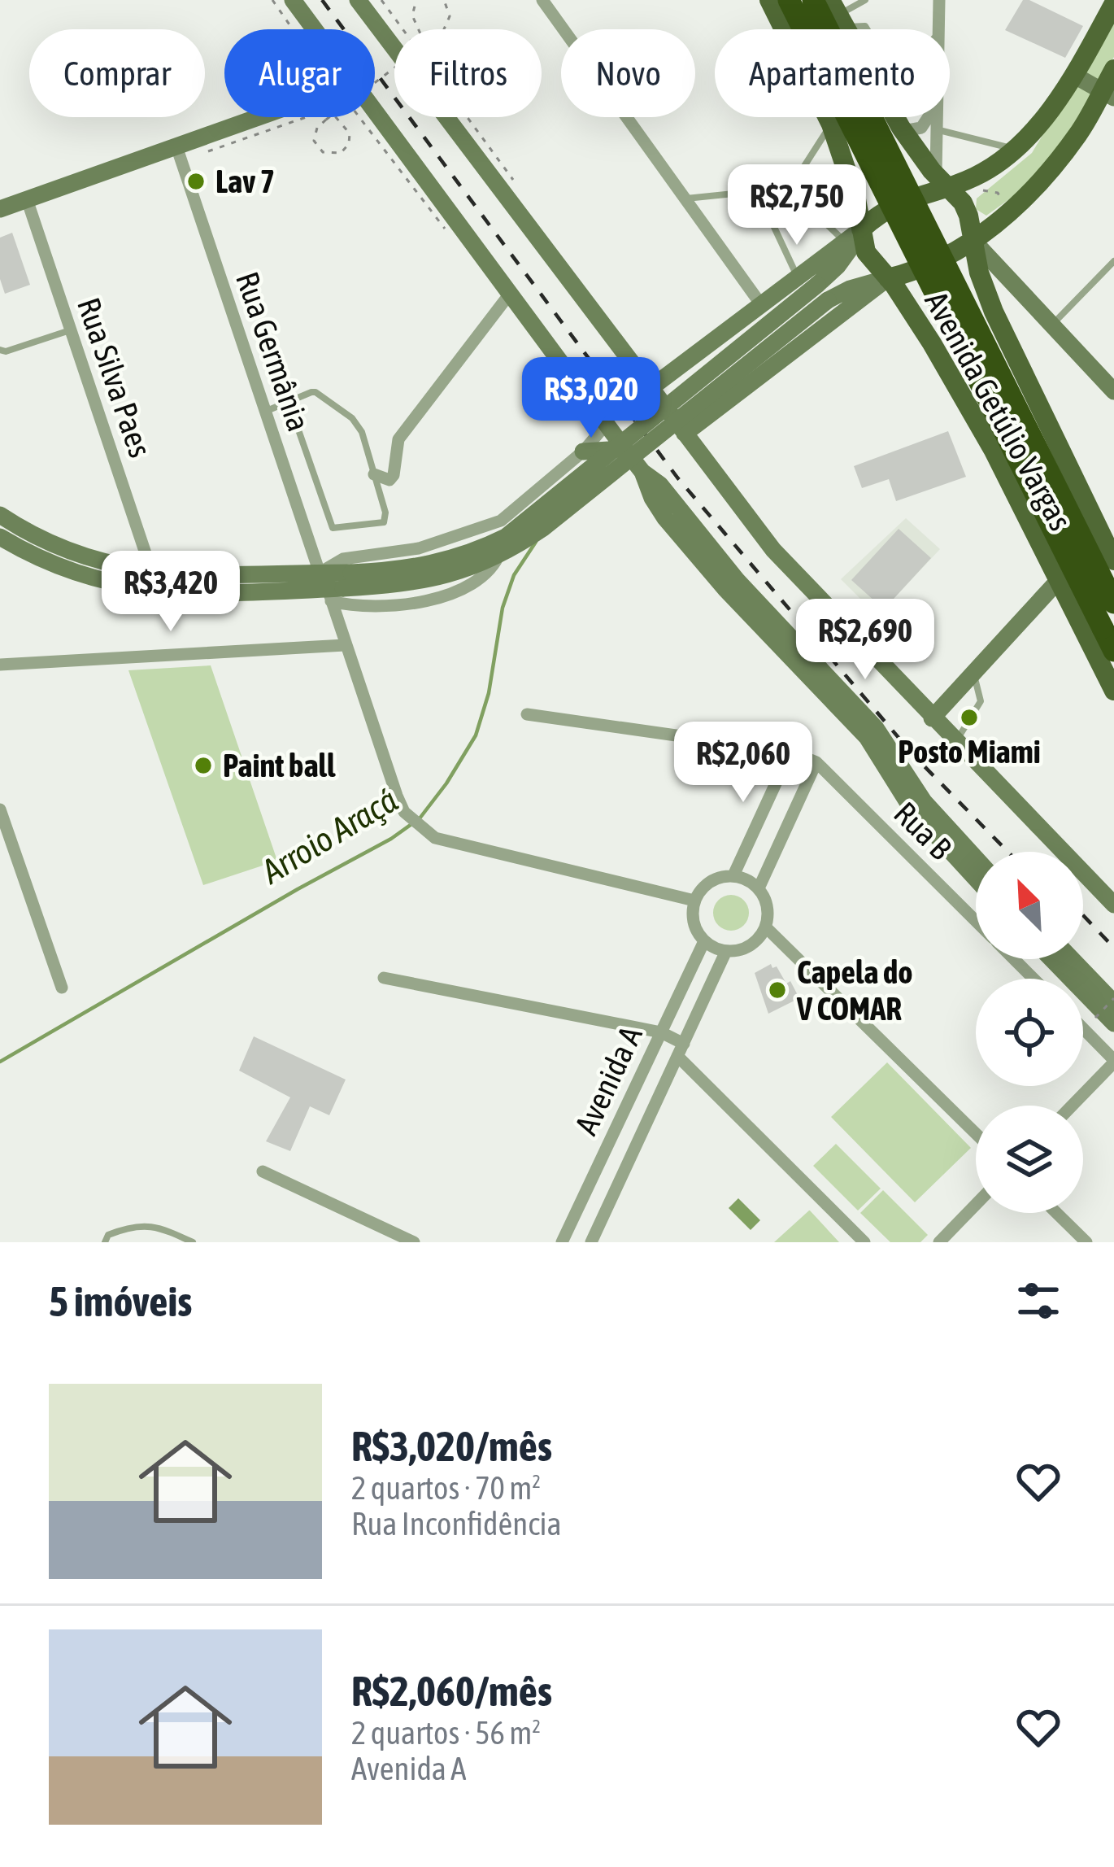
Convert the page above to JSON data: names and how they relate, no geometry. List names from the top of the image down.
{
  "streets": {
    "main road": ["Avenida Getúlio Vargas"],
    "street": [
      "Rua Germânia",
      "Rua Silva Paes",
      "Rua B",
      "Avenida A"
    ]
  },
  "crossings": [
    ["Rua Germânia", "Avenida A"]
  ],
  "water": ["Arroio Araçá"],
  "places": [
    "Lav 7",
    "Posto Miami",
    "Paint ball",
    "Capela do V COMAR"
  ],
  "north": "top left",
  "page": {
    "chip": [
      "Comprar",
      "Alugar",
      "Filtros",
      "Novo",
      "Apartamento"
    ],
    "price": [
      "R$2,750",
      "R$3,020",
      "R$3,420",
      "R$2,690",
      "R$2,060"
    ],
    "heading": "5 imóveis",
    "list": [
      {
        "name": "R$3,020/mês",
        "note": "2 quartos · 70 m² · Rua Inconfidência"
      },
      {
        "name": "R$2,060/mês",
        "note": "2 quartos · 56 m² · Avenida A"
      }
    ]
  }
}
